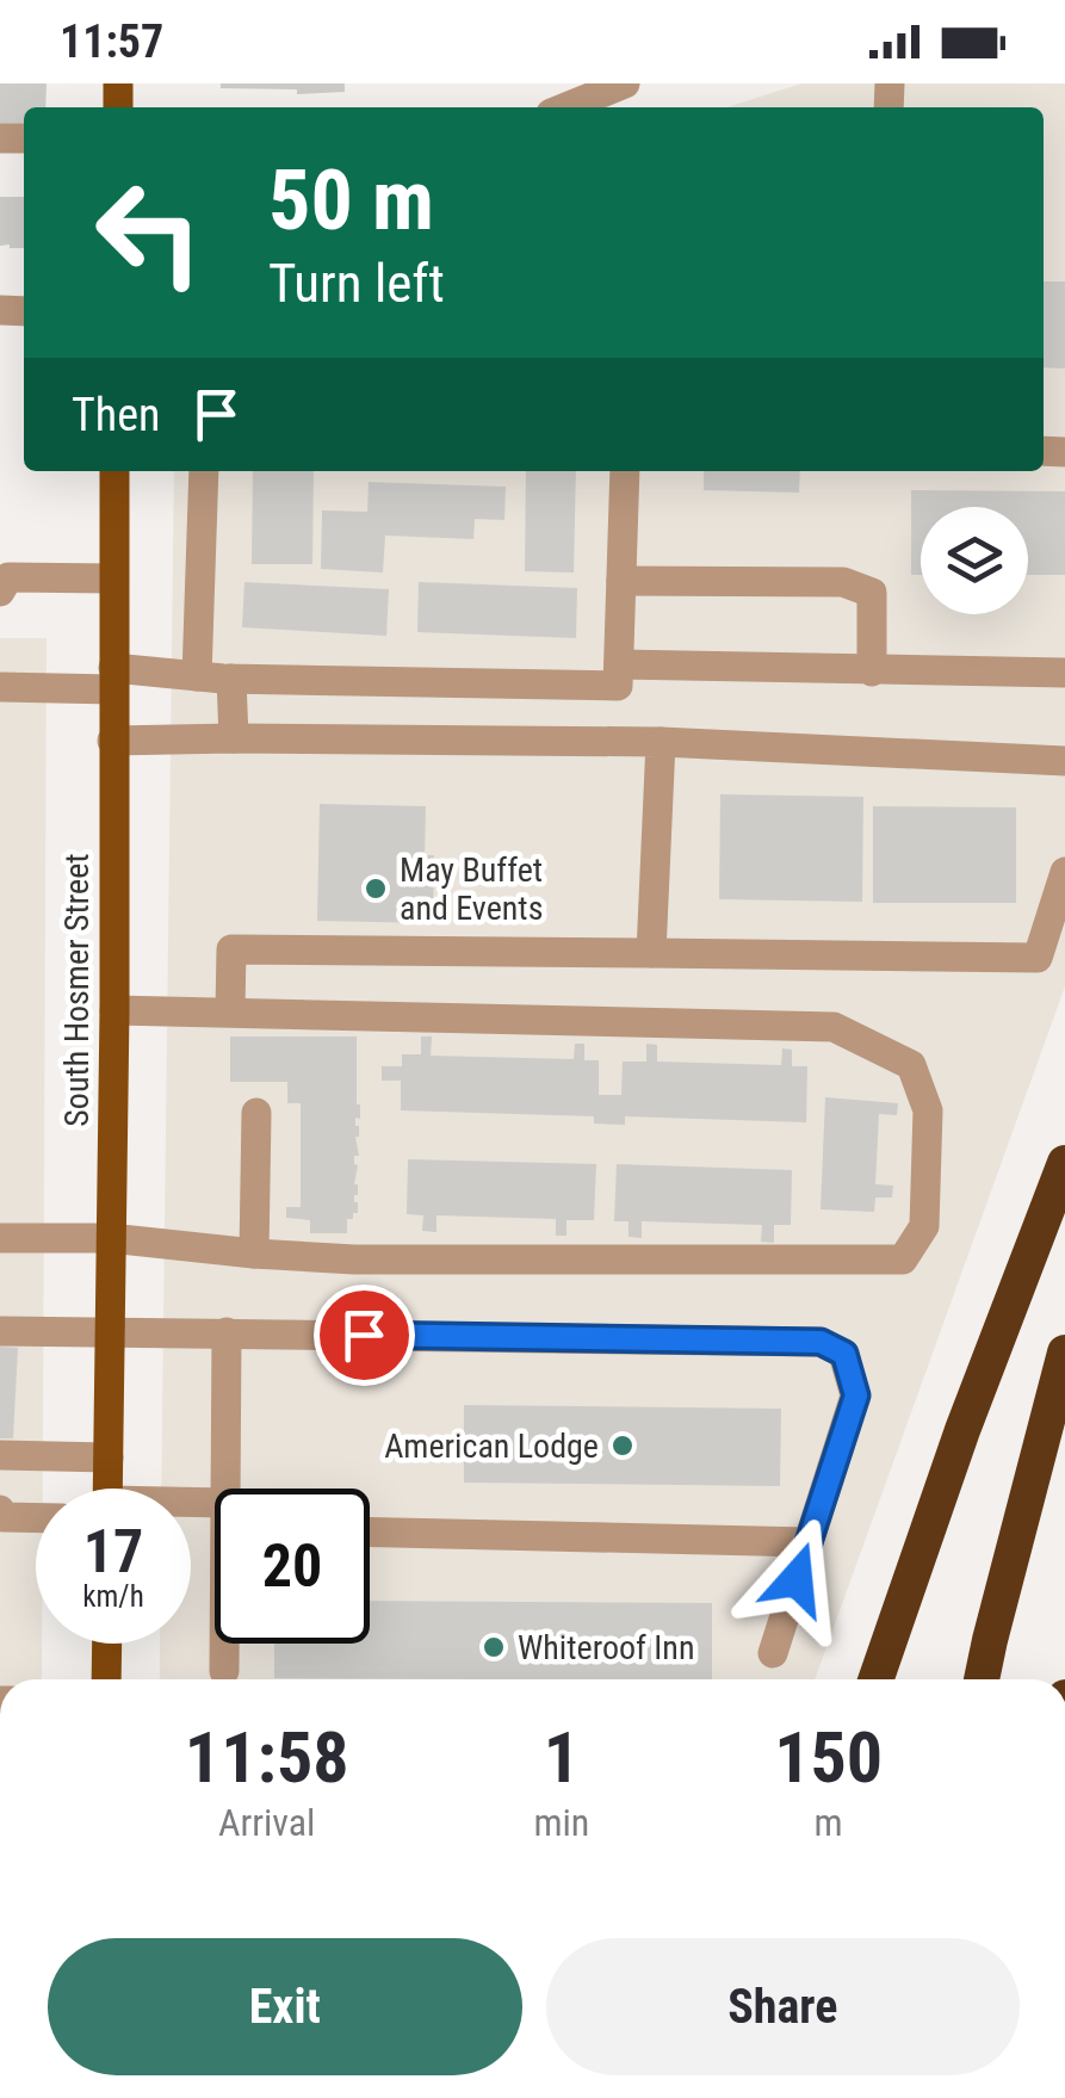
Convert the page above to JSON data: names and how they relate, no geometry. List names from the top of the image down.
{
  "streets": {
    "main road": ["South Hosmer Street"]
  },
  "places": ["May Buffet and Events", "American Lodge", "Whiteroof Inn"],
  "page": {
    "status": "11:57",
    "turn": ["50 m", "Turn left"],
    "then": "Then",
    "speed": "17 km/h",
    "limit": "20",
    "eta": [
      "11:58",
      "Arrival",
      "1",
      "min",
      "150",
      "m"
    ],
    "buttons": ["Exit", "Share"]
  }
}
